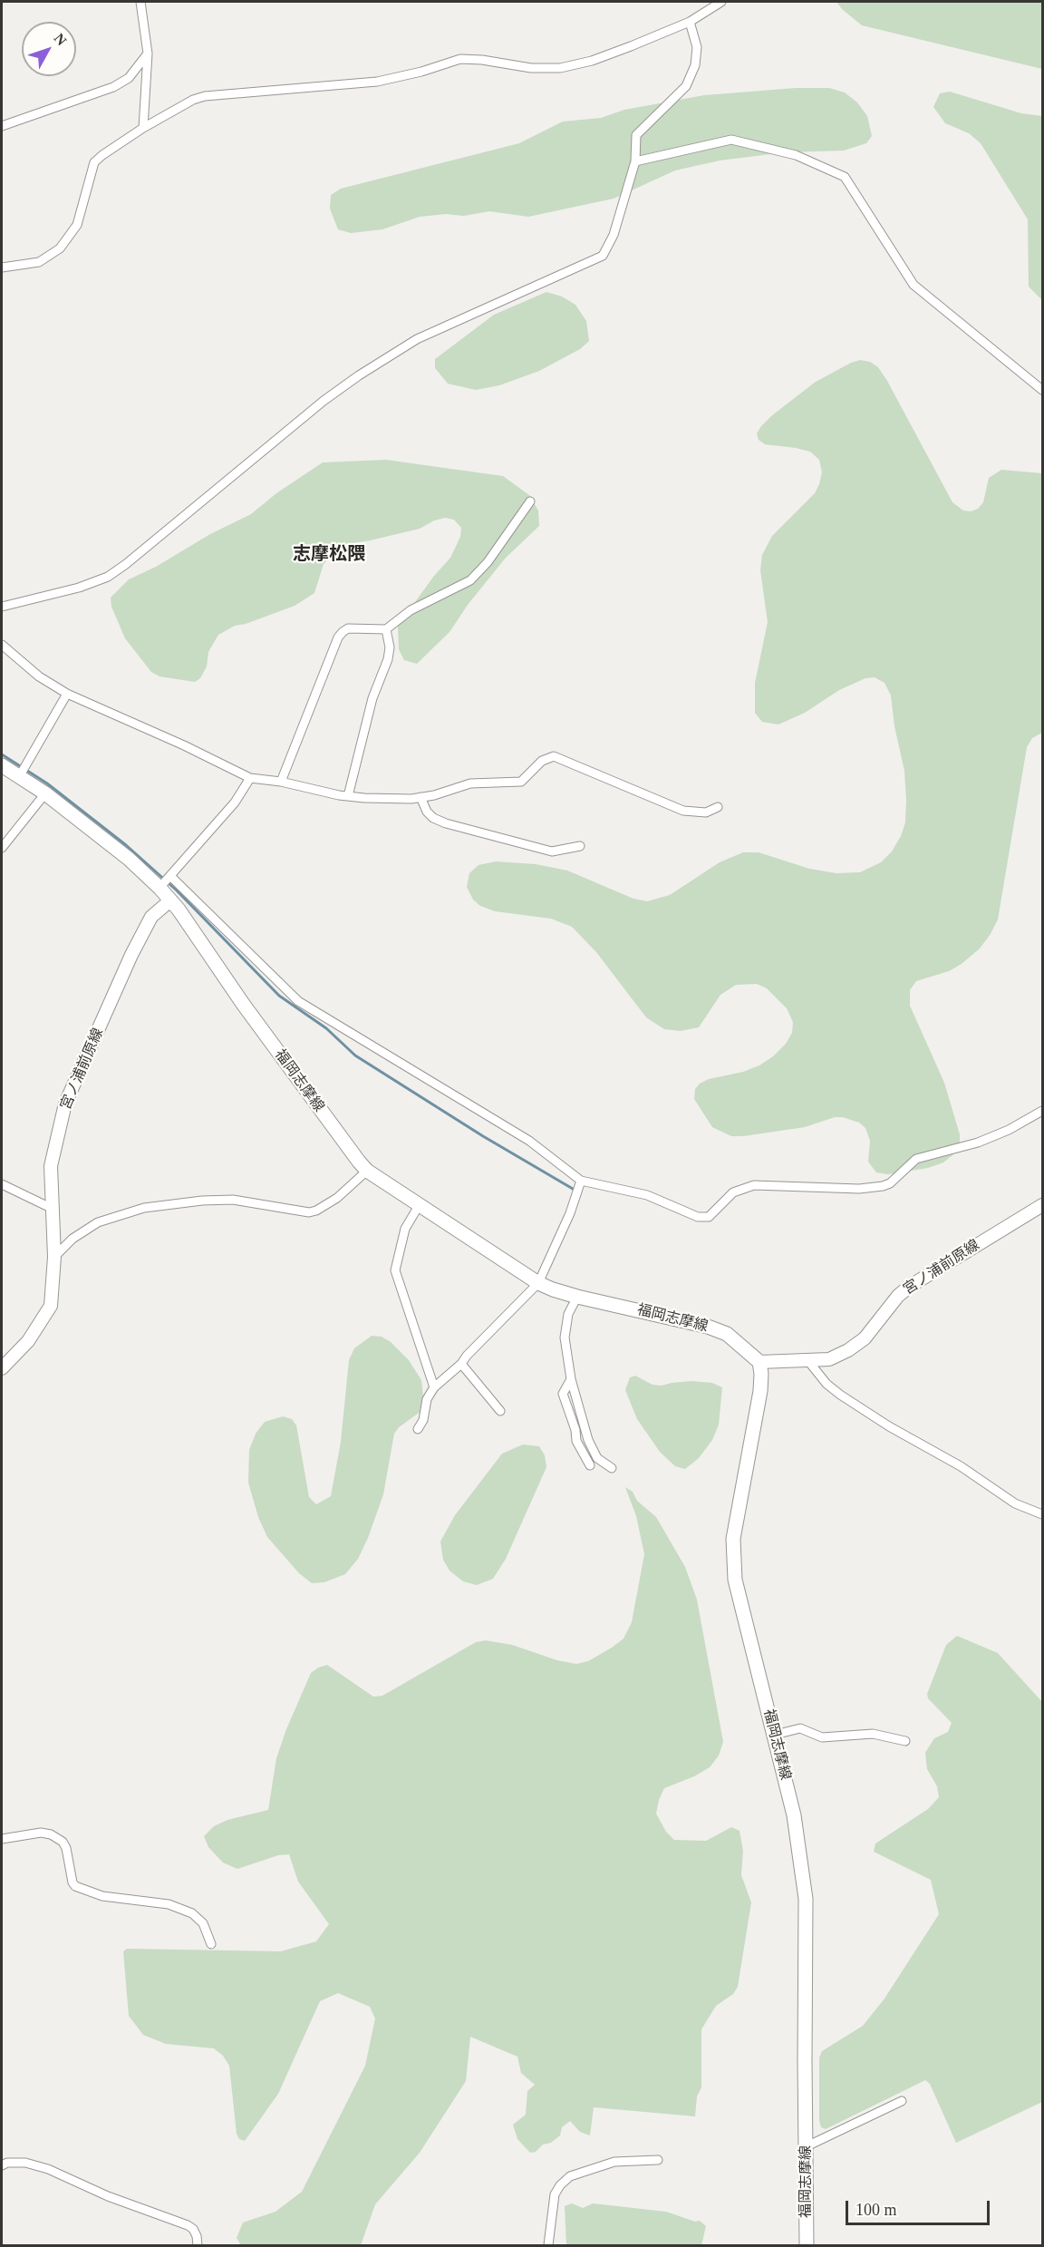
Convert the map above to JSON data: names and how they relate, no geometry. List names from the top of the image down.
{
  "streets": {
    "main road": ["宮ノ浦前原線", "福岡志摩線"]
  },
  "crossings": [
    ["宮ノ浦前原線", "福岡志摩線"]
  ],
  "districts": ["志摩松隈"],
  "scale_bar": "100 m",
  "north": "top right"
}
